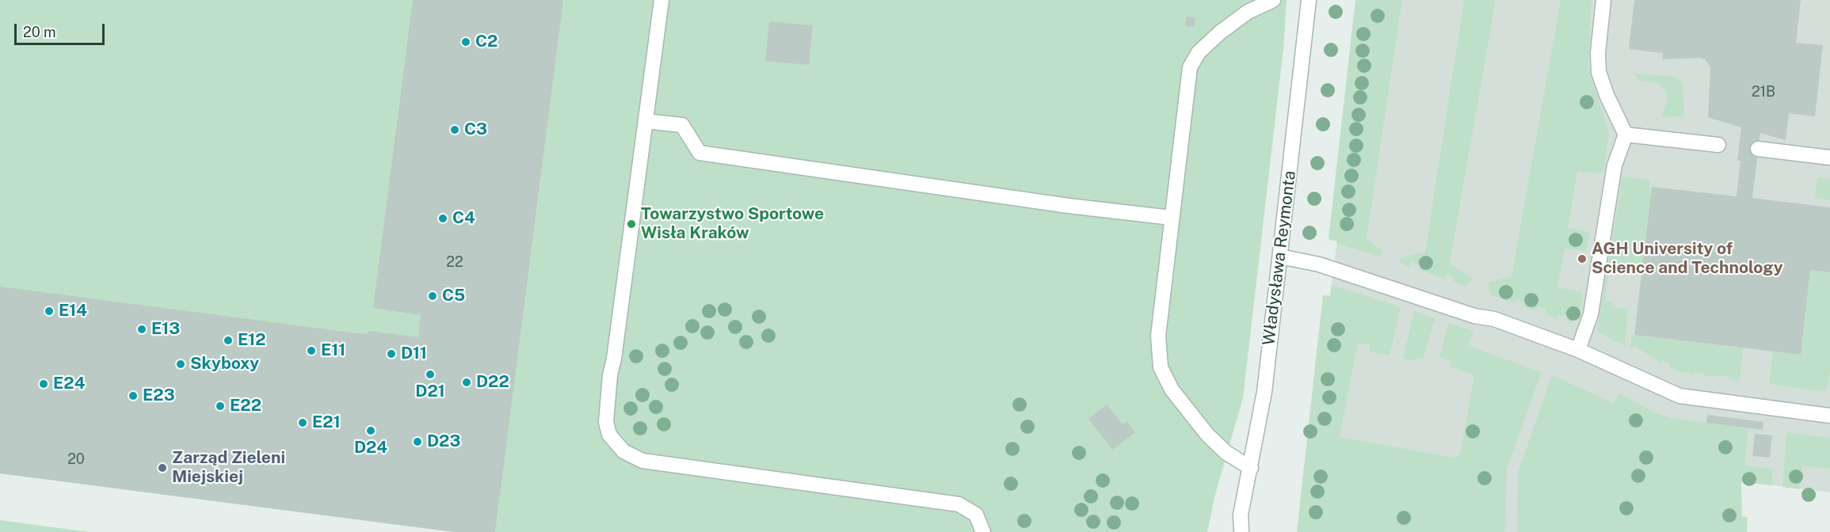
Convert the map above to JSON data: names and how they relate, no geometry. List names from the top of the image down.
{
  "streets": {
    "street": ["Władysława Reymonta"]
  },
  "places": [
    "C2",
    "C3",
    "C4",
    "Towarzystwo Sportowe Wisła Kraków",
    "AGH University of Science and Technology",
    "C5",
    "E14",
    "E13",
    "E12",
    "E11",
    "D11",
    "Skyboxy",
    "D21",
    "D22",
    "E24",
    "E23",
    "E22",
    "E21",
    "D24",
    "D23",
    "Zarząd Zieleni Miejskiej"
  ],
  "house_numbers": ["21B", "22", "20"],
  "scale_bar": "20 m"
}
